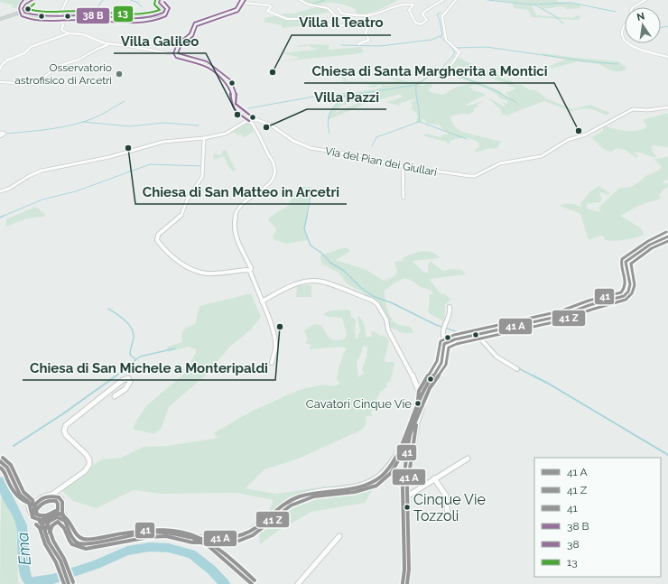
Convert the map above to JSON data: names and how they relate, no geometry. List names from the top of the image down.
{
  "streets": {
    "street": ["Via del Pian dei Giullari"]
  },
  "water": ["Ema"],
  "places": [
    "Villa Il Teatro",
    "Osservatorio astrofisico di Arcetri",
    "Villa Galileo",
    "Villa Pazzi",
    "Chiesa di Santa Margherita a Montici",
    "Chiesa di San Matteo in Arcetri",
    "Chiesa di San Michele a Monteripaldi",
    "Cavatori Cinque Vie",
    "Cinque Vie Tozzoli"
  ],
  "lines": ["transit line 38", "transit line 13", "transit line 41"],
  "legend": [
    "41 A",
    "41 Z",
    "41",
    "38 B",
    "38",
    "13"
  ],
  "north": "top"
}
